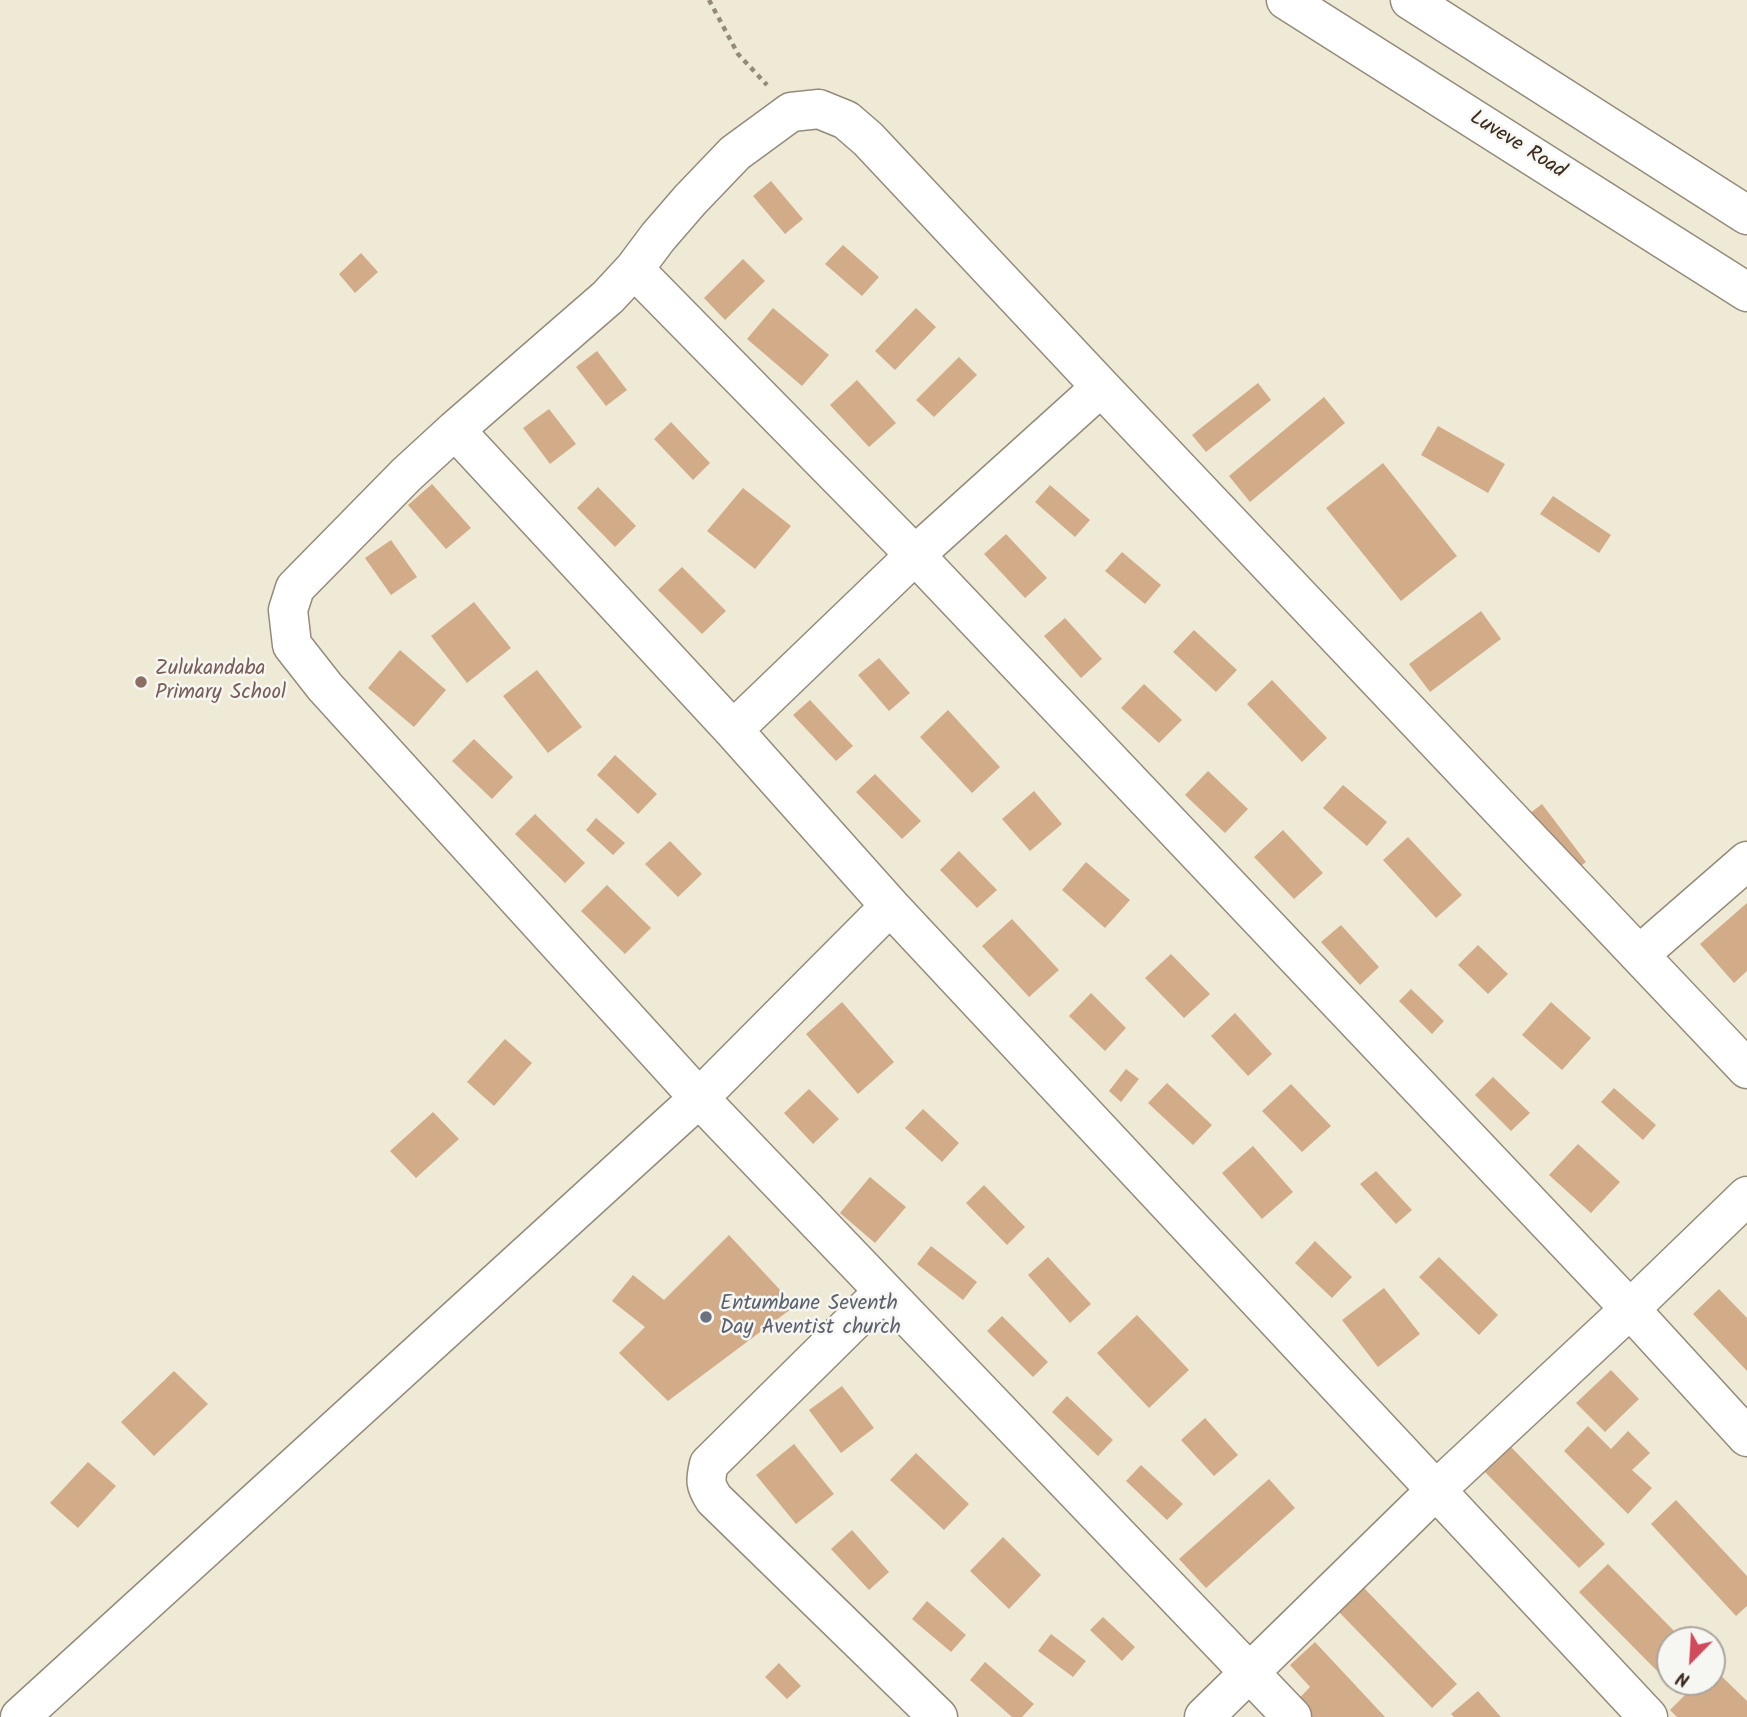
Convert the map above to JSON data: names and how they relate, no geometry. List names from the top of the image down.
{
  "streets": {
    "street": ["Luveve Road"]
  },
  "places": ["Zulukandaba Primary School", "Entumbane Seventh Day Aventist church"],
  "north": "bottom left"
}
